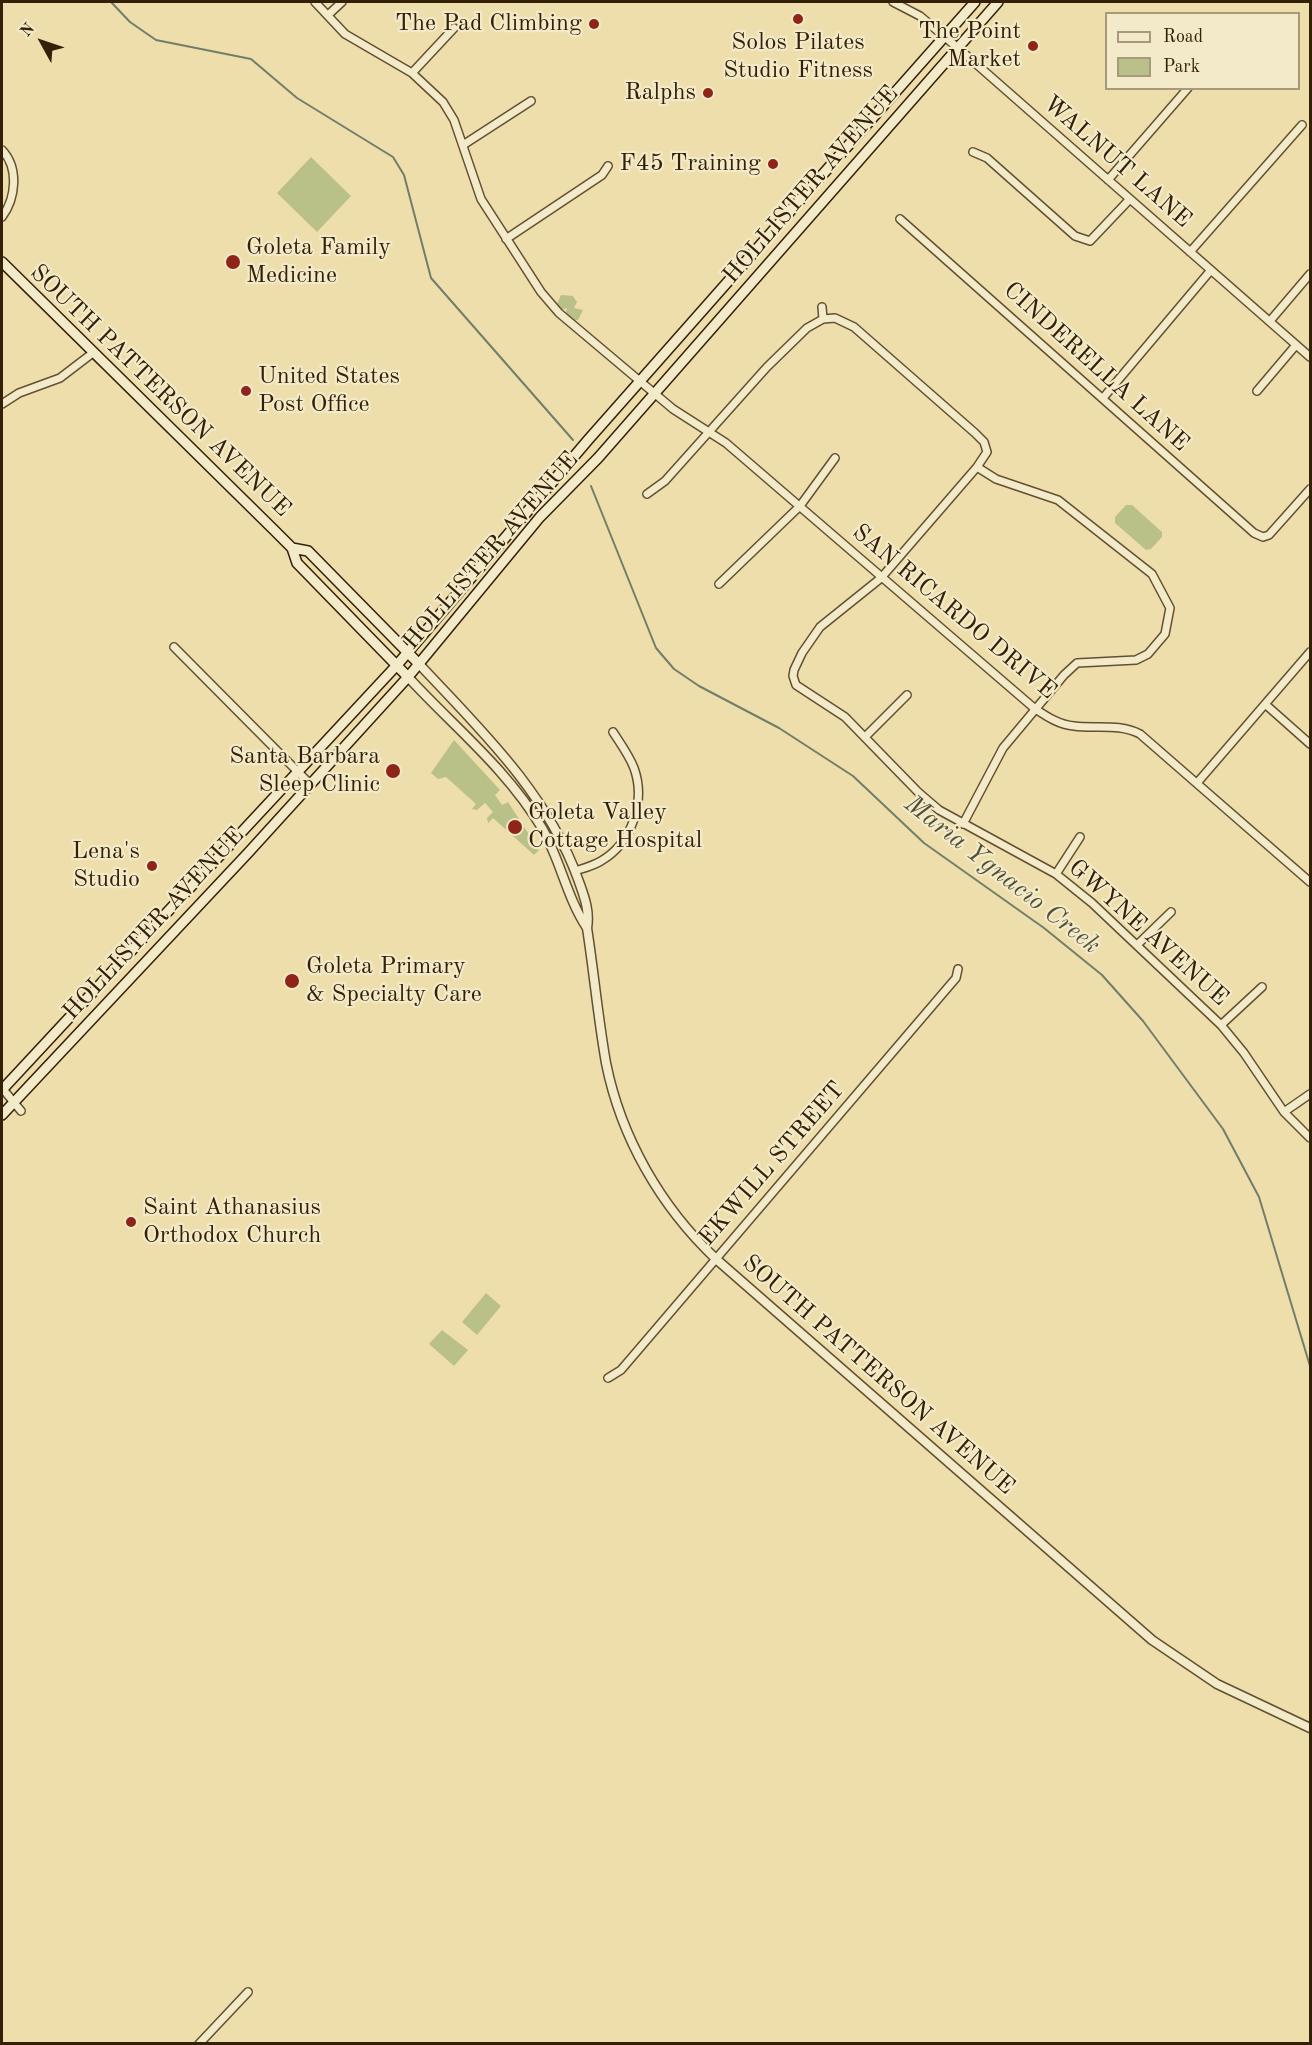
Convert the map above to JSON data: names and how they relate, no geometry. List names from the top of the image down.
{
  "streets": {
    "main road": ["HOLLISTER AVENUE", "SOUTH PATTERSON AVENUE"],
    "street": [
      "WALNUT LANE",
      "CINDERELLA LANE",
      "SAN RICARDO DRIVE",
      "GWYNE AVENUE",
      "EKWILL STREET"
    ]
  },
  "crossings": [
    ["WALNUT LANE", "HOLLISTER AVENUE"],
    ["HOLLISTER AVENUE", "SOUTH PATTERSON AVENUE"],
    ["HOLLISTER AVENUE", "SAN RICARDO DRIVE"],
    ["SOUTH PATTERSON AVENUE", "EKWILL STREET"],
    ["SAN RICARDO DRIVE", "GWYNE AVENUE"]
  ],
  "water": ["Maria Ygnacio Creek"],
  "places": [
    "Solos Pilates Studio Fitness",
    "The Pad Climbing",
    "The Point Market",
    "Ralphs",
    "F45 Training",
    "Goleta Family Medicine",
    "United States Post Office",
    "Santa Barbara Sleep Clinic",
    "Goleta Valley Cottage Hospital",
    "Lena's Studio",
    "Goleta Primary & Specialty Care",
    "Saint Athanasius Orthodox Church"
  ],
  "legend": ["Road", "Park"],
  "north": "top left"
}
